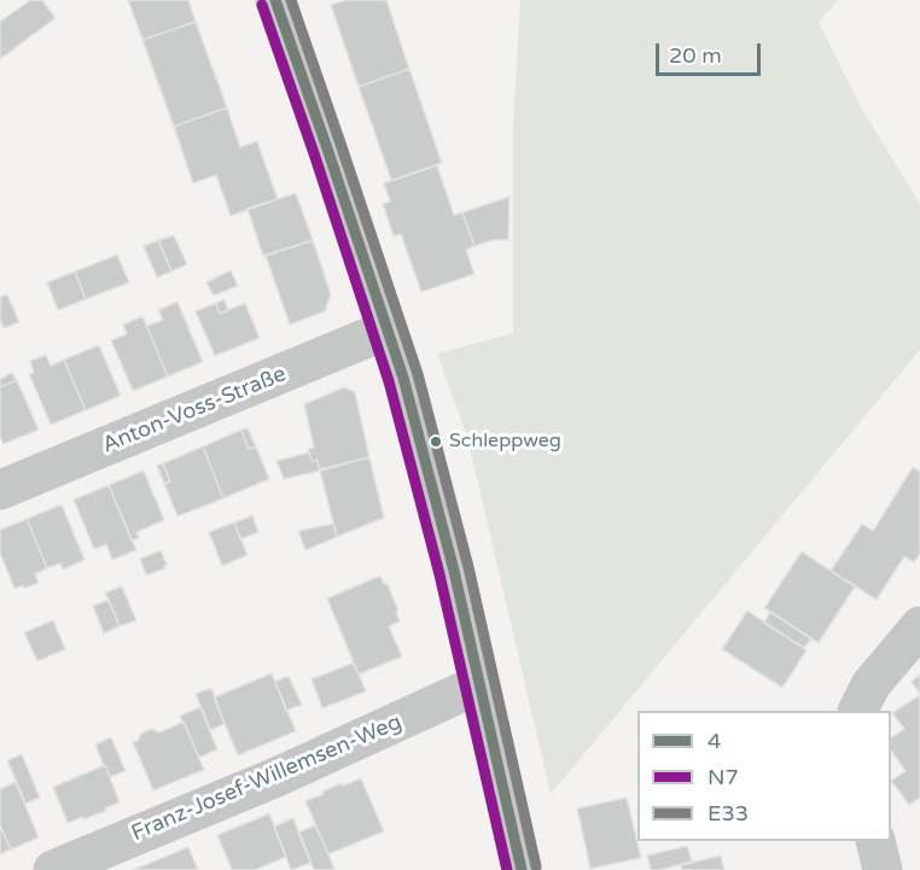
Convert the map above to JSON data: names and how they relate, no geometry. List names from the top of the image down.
{
  "streets": {
    "street": ["Anton-Voss-Straße", "Franz-Josef-Willemsen-Weg"]
  },
  "places": ["Schleppweg"],
  "lines": ["transit line 4", "transit line E33", "transit line N7"],
  "legend": ["4", "N7", "E33"],
  "scale_bar": "20 m"
}
